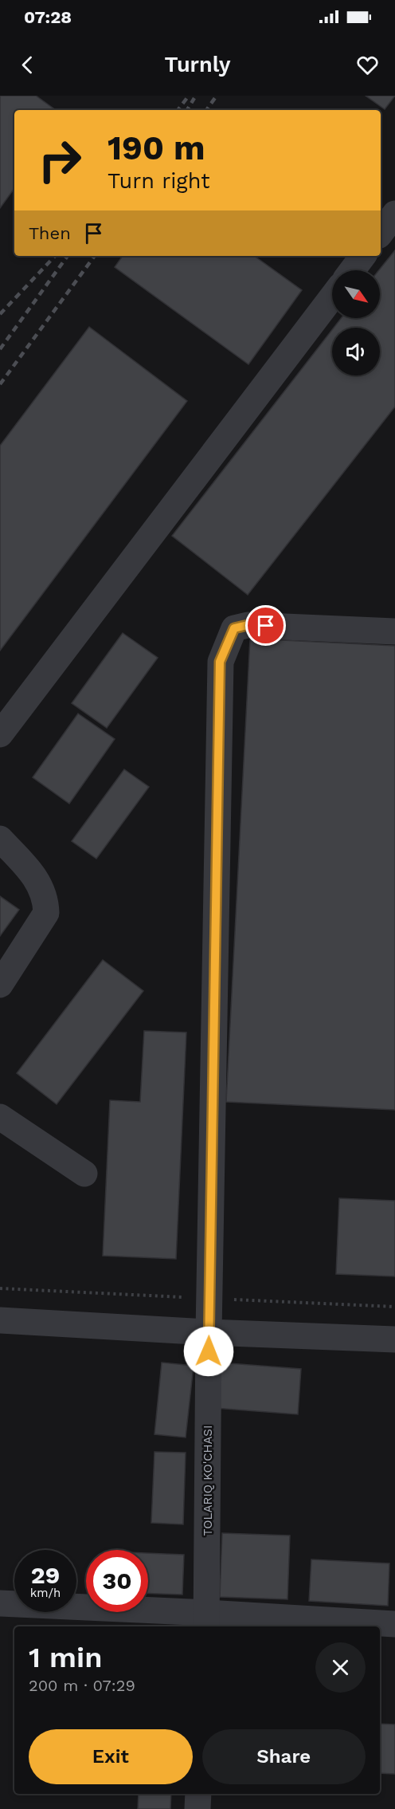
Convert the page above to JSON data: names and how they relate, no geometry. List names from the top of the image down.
{
  "streets": {
    "street": ["TOLARIQ KO'CHASI"]
  },
  "north": "bottom right",
  "page": {
    "status": "07:28",
    "header": "Turnly",
    "turn": ["190 m", "Turn right"],
    "then": "Then",
    "speed": "29 km/h",
    "limit": "30",
    "heading": ["1 min", "200 m · 07:29"],
    "buttons": ["Exit", "Share"]
  }
}
